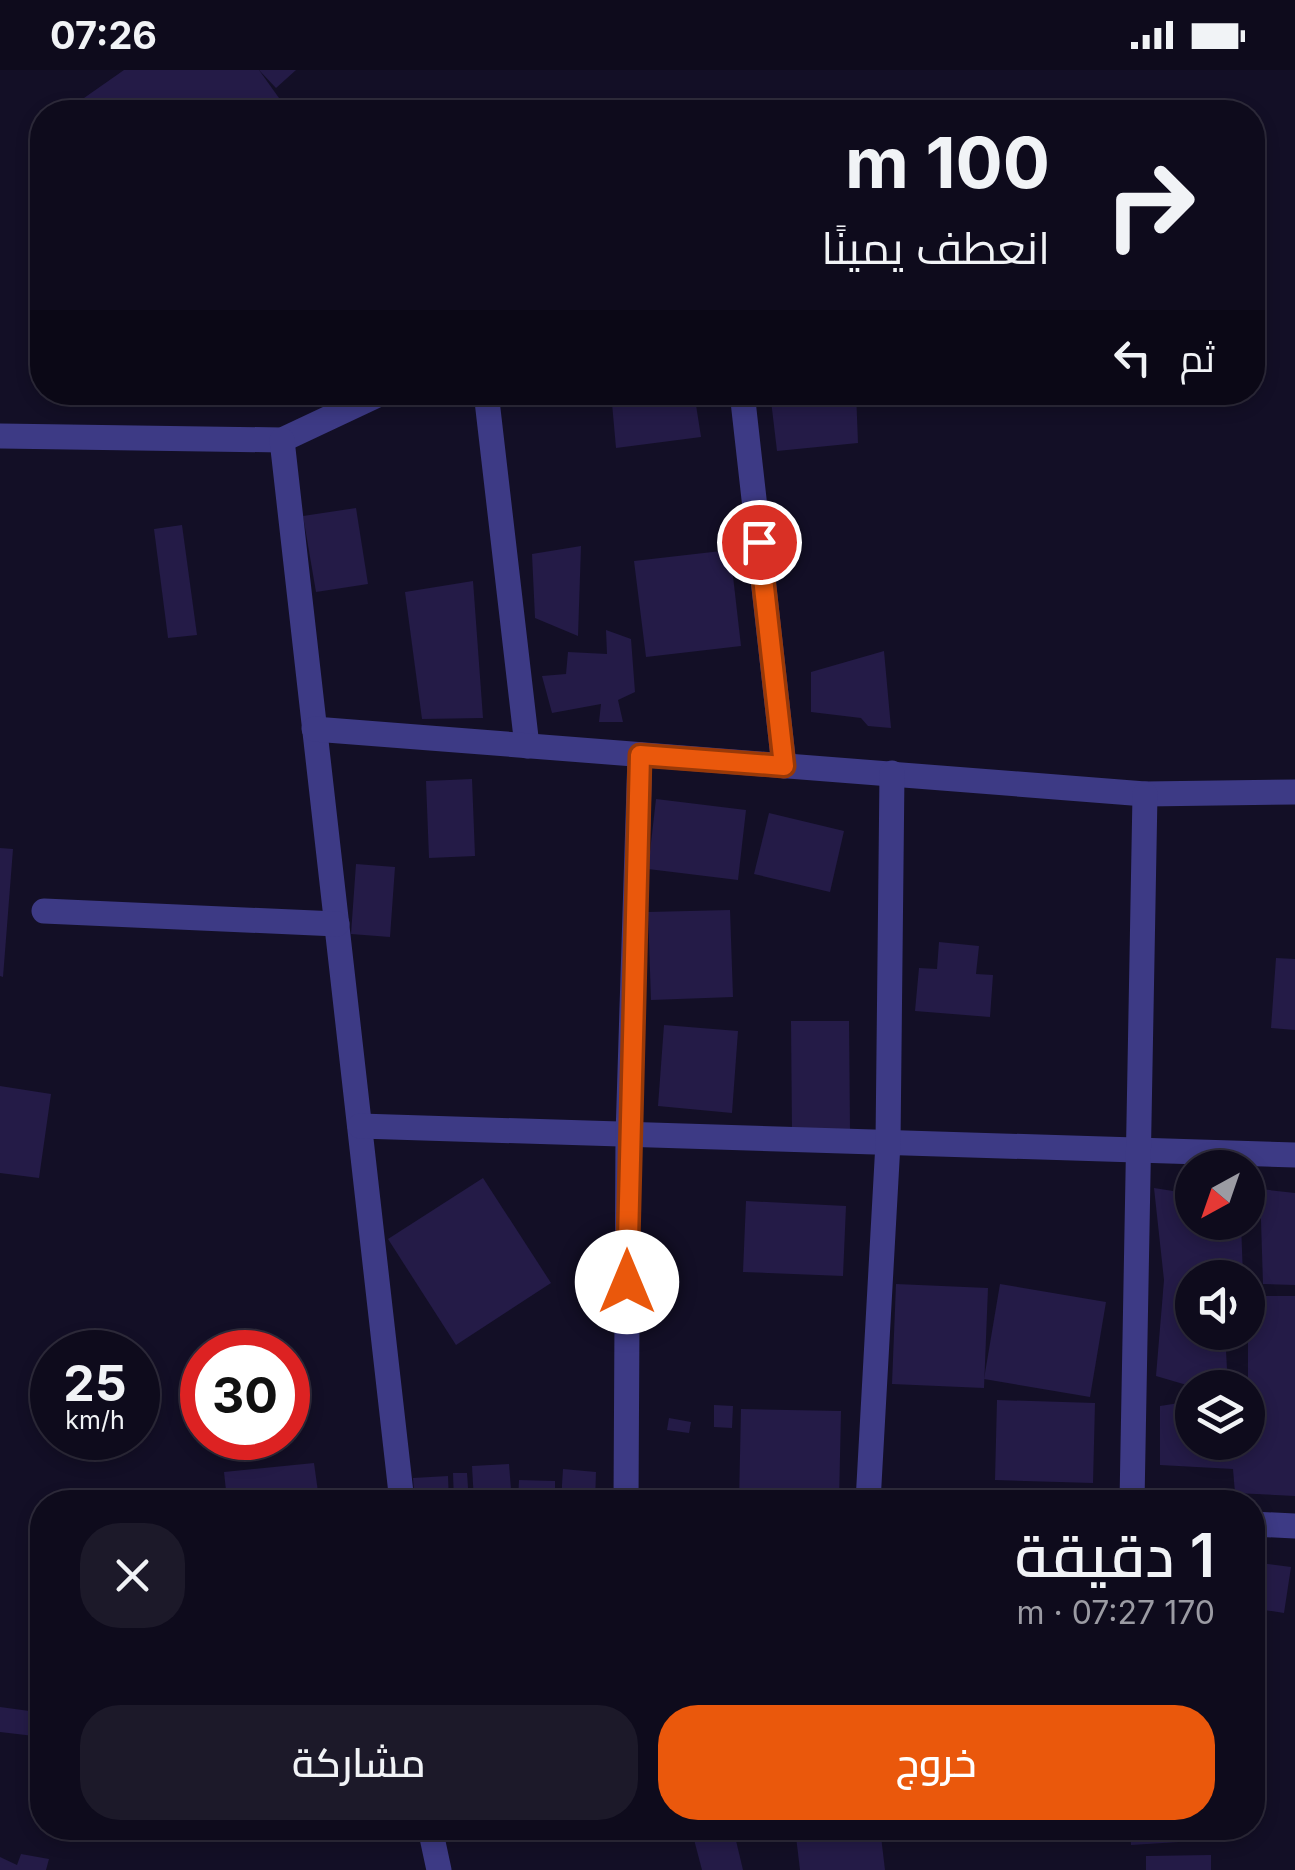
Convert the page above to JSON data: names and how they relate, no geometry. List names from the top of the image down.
{
  "north": "bottom left",
  "page": {
    "status": "07:26",
    "turn": ["100 m", "انعطف يمينًا"],
    "then": "ثم",
    "speed": "25 km/h",
    "limit": "30",
    "heading": ["1 دقيقة", "170 m · 07:27"],
    "buttons": ["خروج", "مشاركة"]
  }
}
